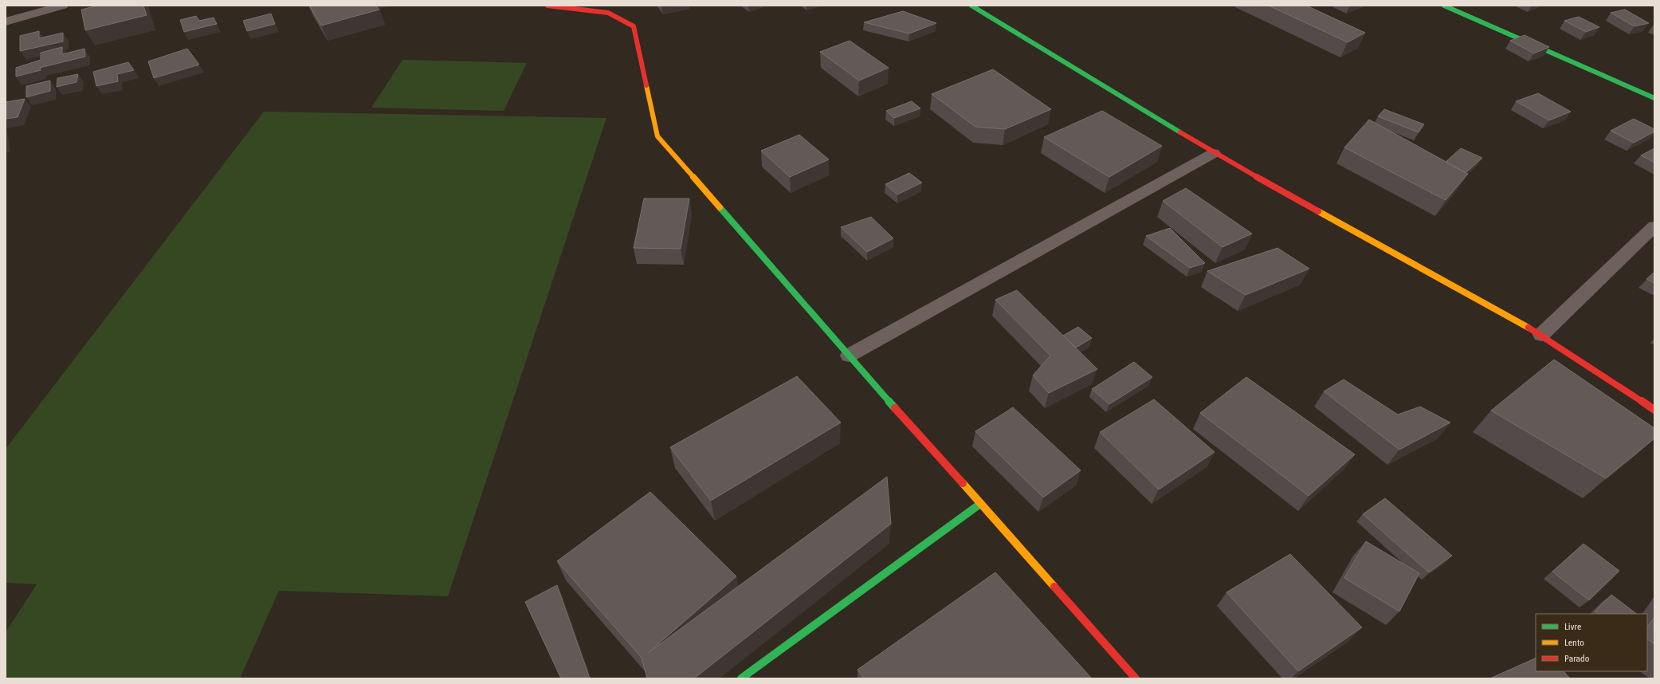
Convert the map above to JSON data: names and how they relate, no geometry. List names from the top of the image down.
{
  "legend": ["Livre", "Lento", "Parado"]
}
